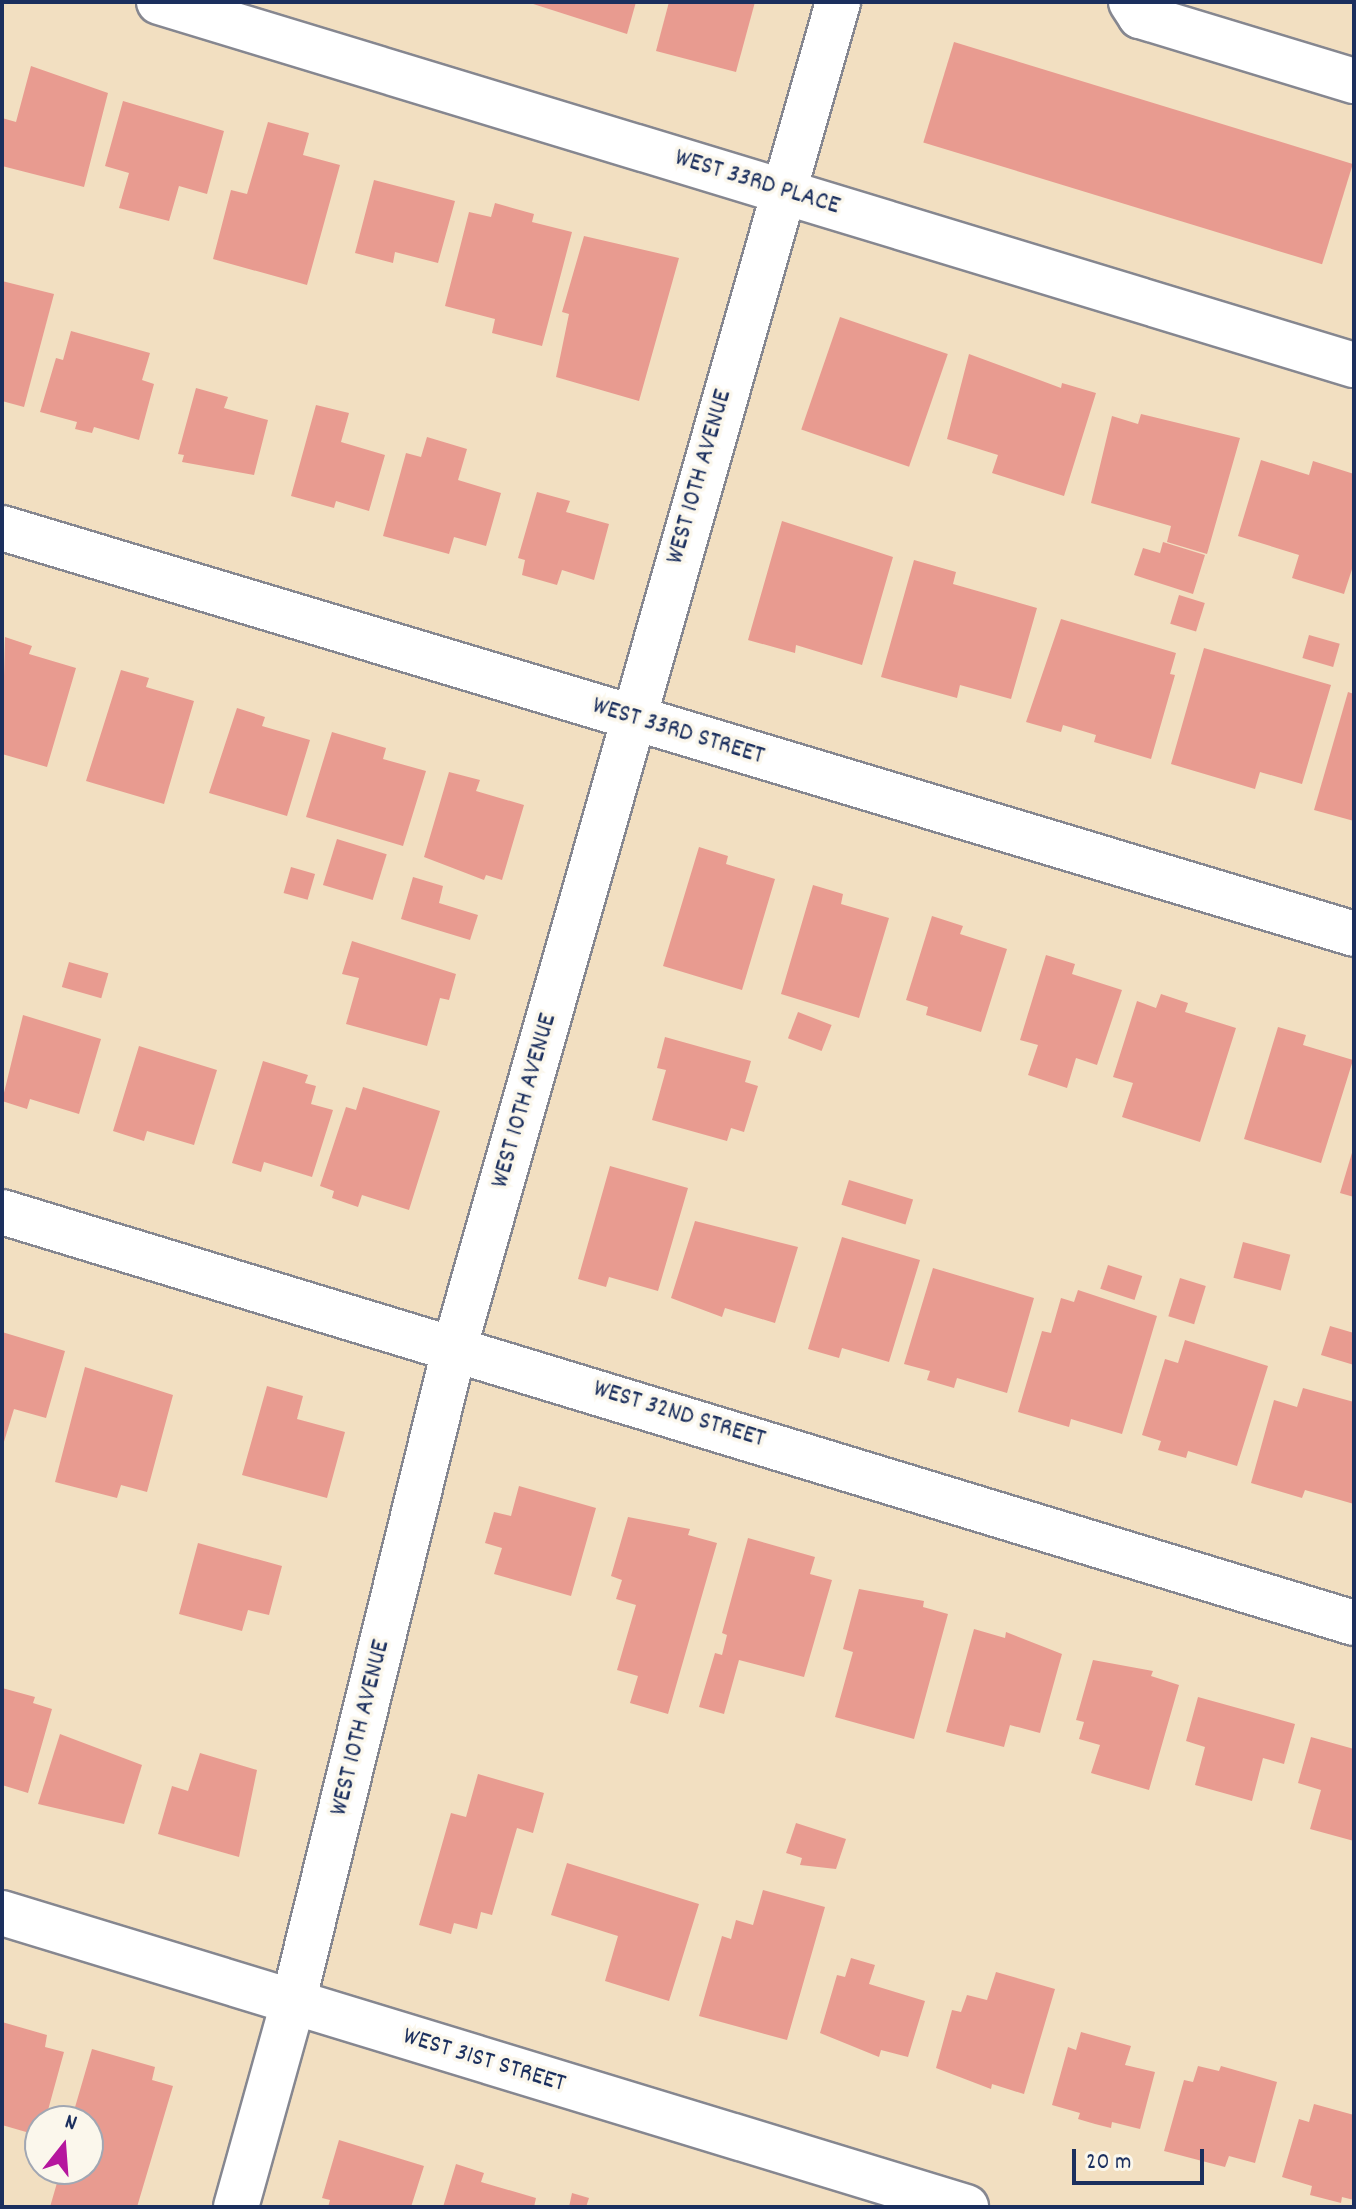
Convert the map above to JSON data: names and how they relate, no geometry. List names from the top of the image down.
{
  "streets": {
    "street": [
      "WEST 33RD PLACE",
      "WEST 10TH AVENUE",
      "WEST 33RD STREET",
      "WEST 32ND STREET",
      "WEST 31ST STREET"
    ]
  },
  "crossings": [
    ["WEST 33RD PLACE", "WEST 10TH AVENUE"],
    ["WEST 10TH AVENUE", "WEST 33RD STREET"],
    ["WEST 10TH AVENUE", "WEST 32ND STREET"],
    ["WEST 10TH AVENUE", "WEST 31ST STREET"]
  ],
  "scale_bar": "20 m",
  "north": "top"
}
